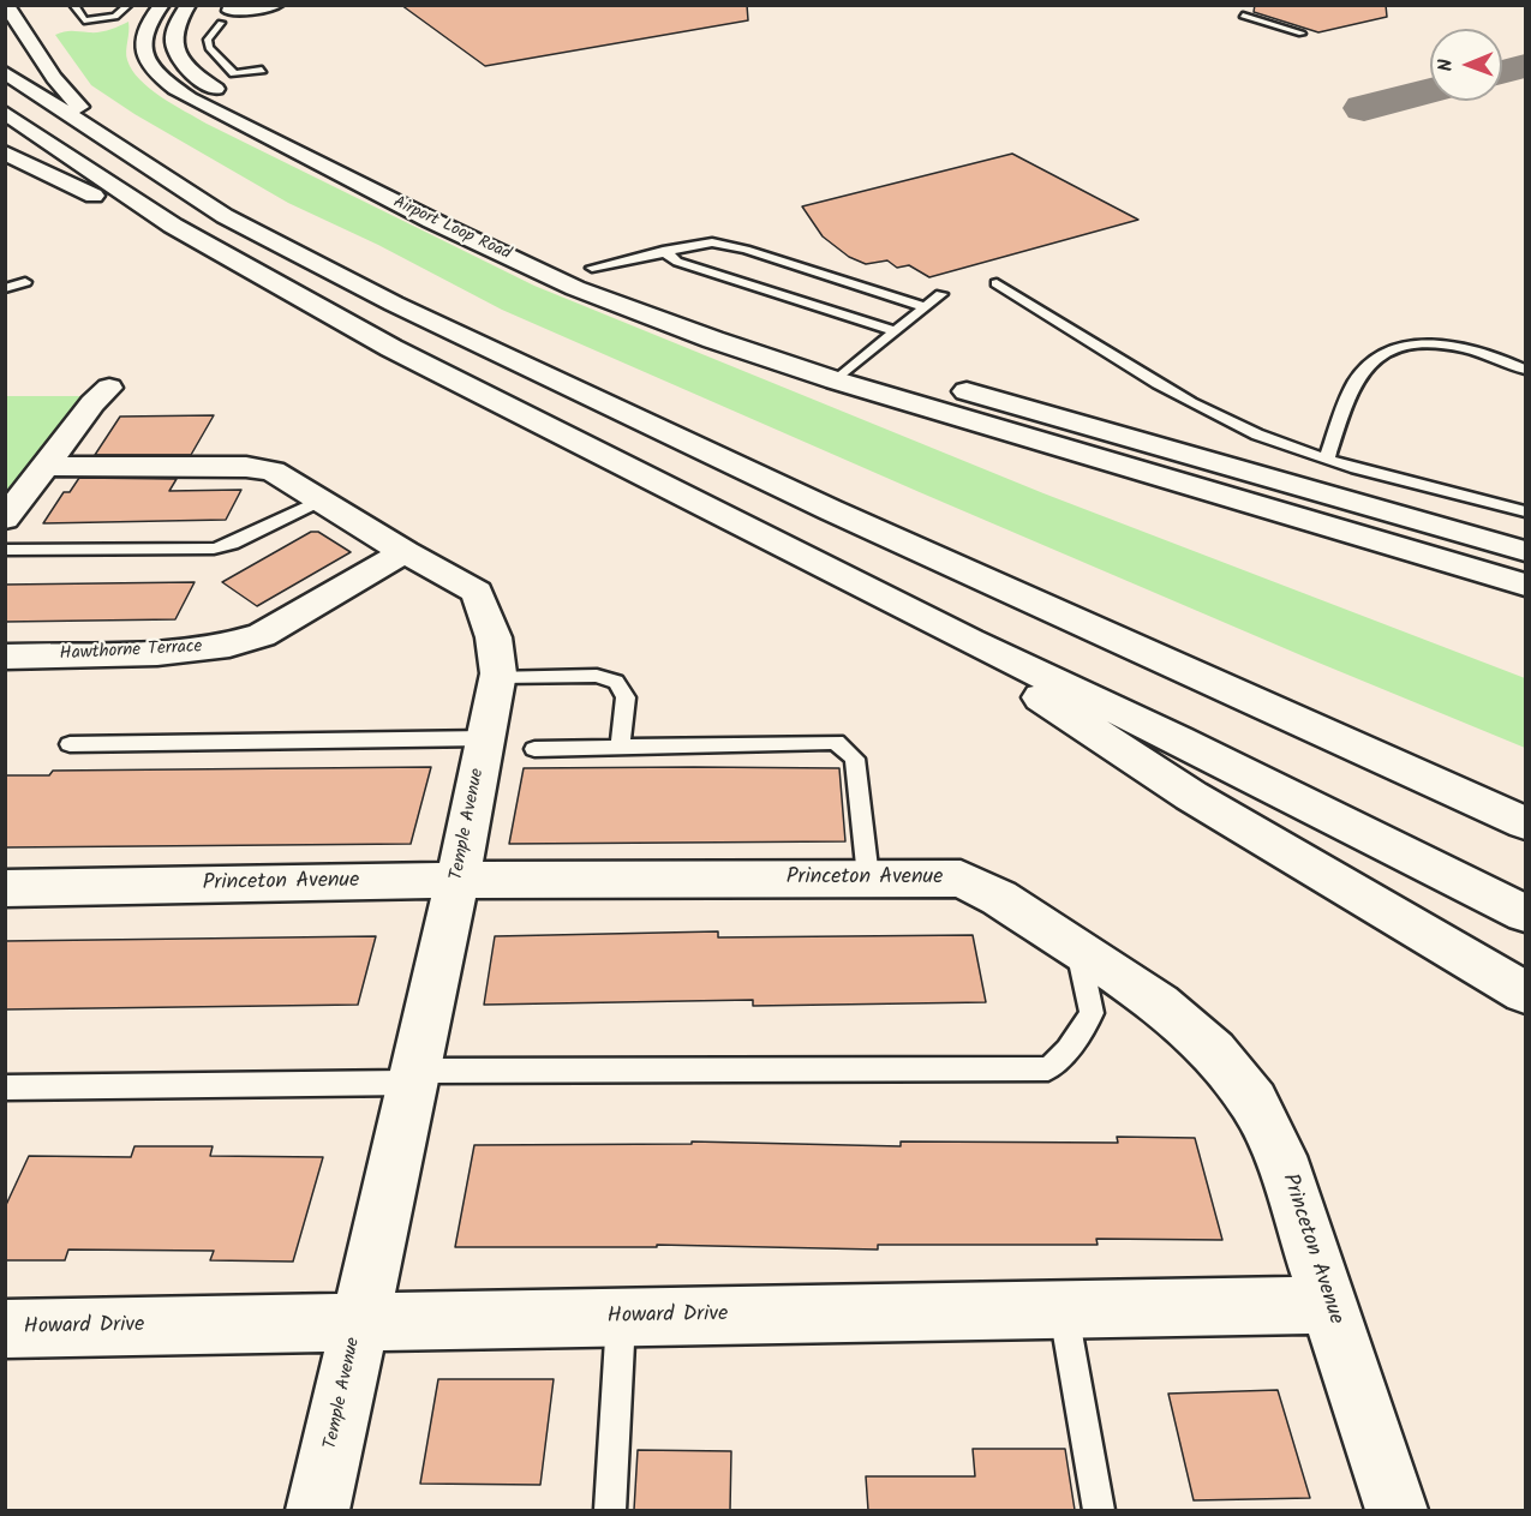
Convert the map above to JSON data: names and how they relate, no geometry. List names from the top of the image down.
{
  "streets": {
    "main road": [
      "Airport Loop Road",
      "Hawthorne Terrace",
      "Temple Avenue",
      "Princeton Avenue",
      "Howard Drive"
    ]
  },
  "crossings": [
    ["Hawthorne Terrace", "Temple Avenue"],
    ["Temple Avenue", "Princeton Avenue"],
    ["Temple Avenue", "Howard Drive"],
    ["Princeton Avenue", "Howard Drive"]
  ],
  "north": "left"
}
